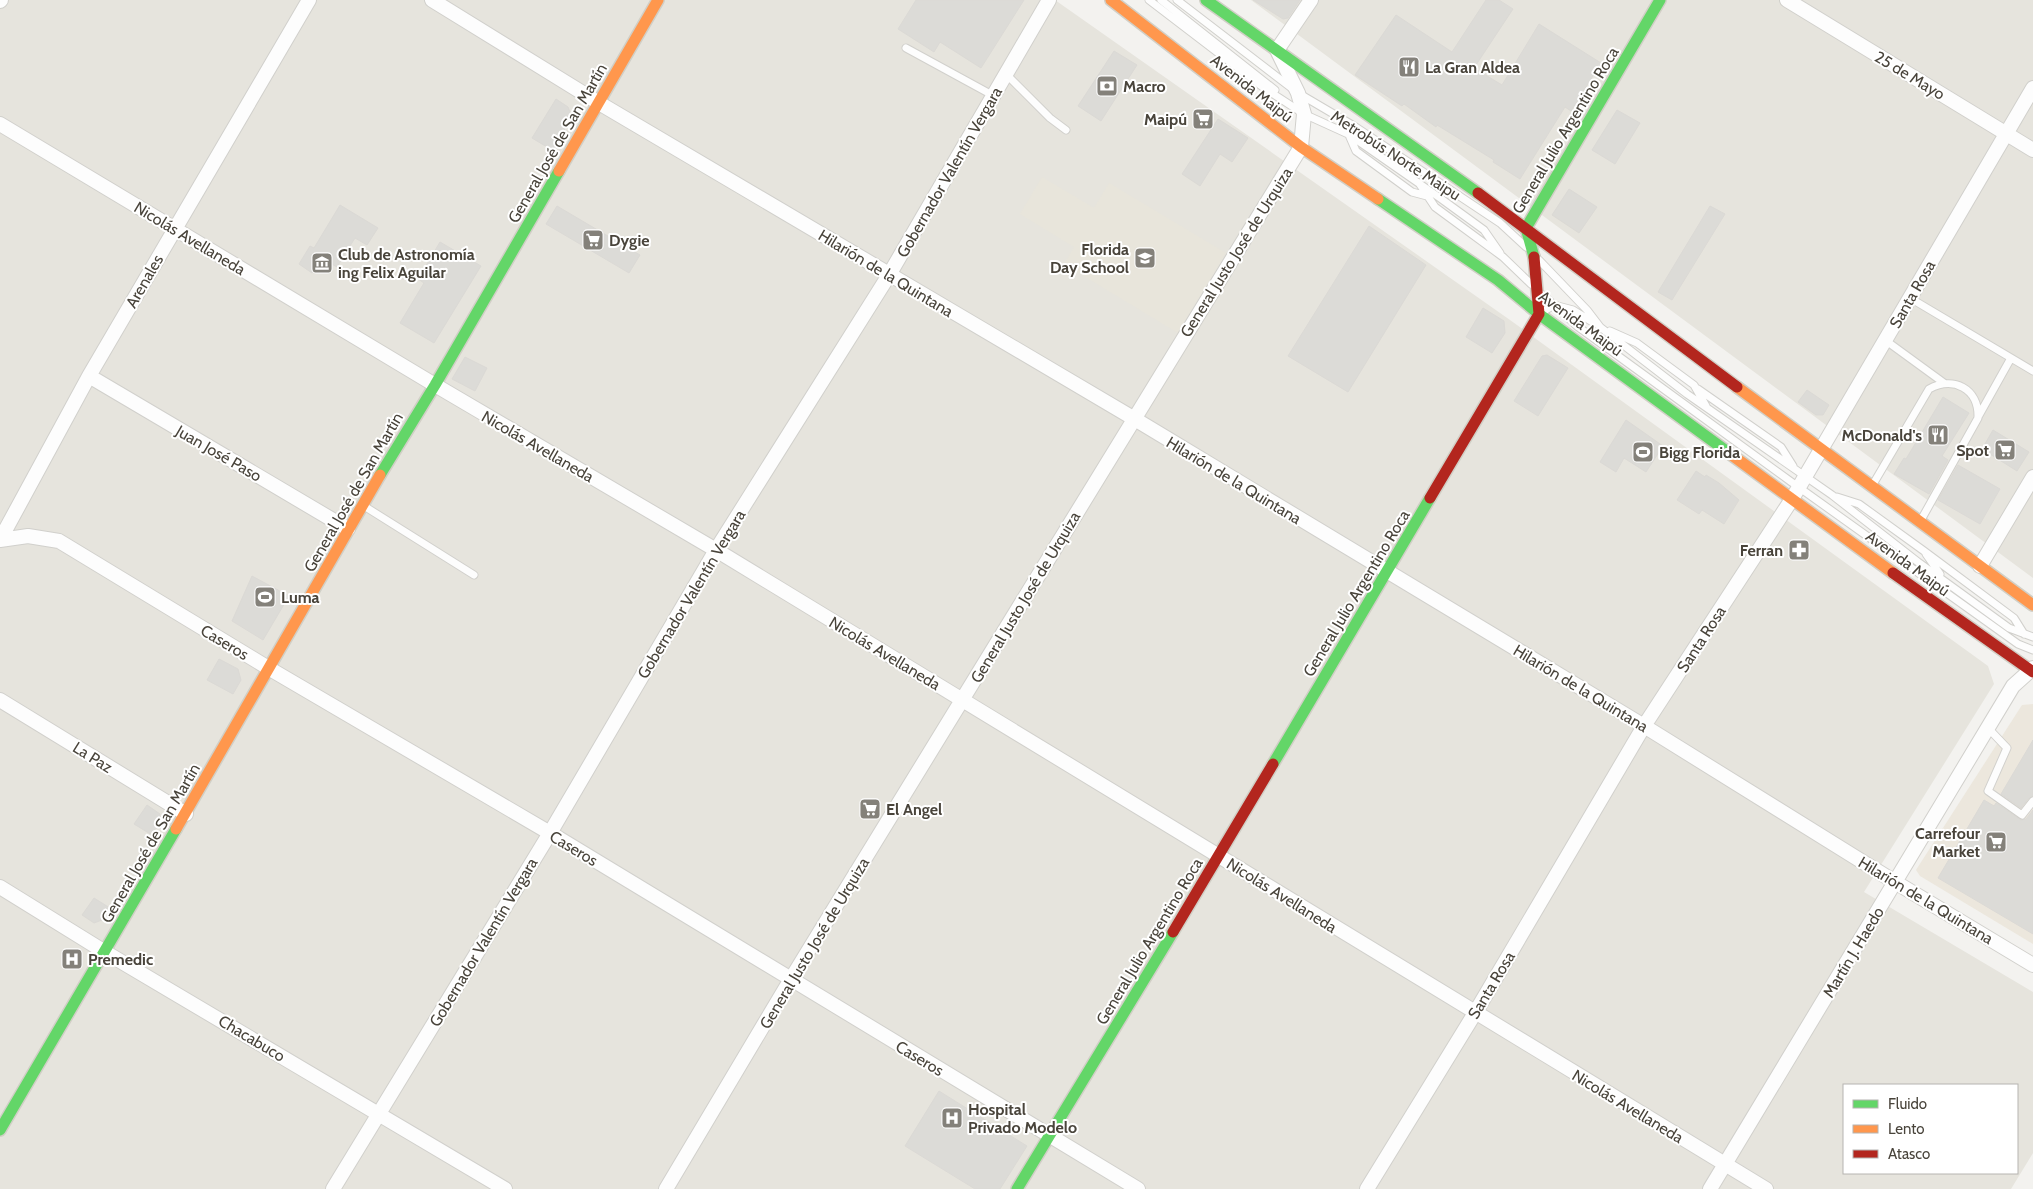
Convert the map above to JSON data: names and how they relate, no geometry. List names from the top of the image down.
{
  "streets": {
    "street": [
      "25 de Mayo",
      "Avenida Maipú",
      "General Julio Argentino Roca",
      "General José de San Martín",
      "Gobernador Valentín Vergara",
      "Nicolás Avellaneda",
      "General Justo José de Urquiza",
      "Hilarión de la Quintana",
      "Arenales",
      "Santa Rosa",
      "Juan José Paso",
      "Caseros",
      "La Paz",
      "Martín J. Haedo",
      "Chacabuco"
    ],
    "lane": ["Metrobús Norte Maipu"]
  },
  "crossings": [
    ["25 de Mayo", "Santa Rosa"],
    ["Avenida Maipú", "General Julio Argentino Roca"],
    ["Avenida Maipú", "Metrobús Norte Maipu"],
    ["Avenida Maipú", "General Justo José de Urquiza"],
    ["Avenida Maipú", "Santa Rosa"],
    ["Avenida Maipú", "Martín J. Haedo"],
    ["General Julio Argentino Roca", "Metrobús Norte Maipu"],
    ["General Julio Argentino Roca", "Nicolás Avellaneda"],
    ["General Julio Argentino Roca", "Hilarión de la Quintana"],
    ["General Julio Argentino Roca", "Caseros"],
    ["General José de San Martín", "Nicolás Avellaneda"],
    ["General José de San Martín", "Hilarión de la Quintana"],
    ["General José de San Martín", "Juan José Paso"],
    ["General José de San Martín", "Caseros"],
    ["General José de San Martín", "La Paz"],
    ["General José de San Martín", "Chacabuco"],
    ["Metrobús Norte Maipu", "General Justo José de Urquiza"],
    ["Metrobús Norte Maipu", "Santa Rosa"],
    ["Gobernador Valentín Vergara", "Nicolás Avellaneda"],
    ["Gobernador Valentín Vergara", "Hilarión de la Quintana"],
    ["Gobernador Valentín Vergara", "Caseros"],
    ["Gobernador Valentín Vergara", "Chacabuco"],
    ["Nicolás Avellaneda", "General Justo José de Urquiza"],
    ["Nicolás Avellaneda", "Arenales"],
    ["Nicolás Avellaneda", "Santa Rosa"],
    ["Nicolás Avellaneda", "Martín J. Haedo"],
    ["General Justo José de Urquiza", "Hilarión de la Quintana"],
    ["General Justo José de Urquiza", "Caseros"],
    ["Hilarión de la Quintana", "Santa Rosa"],
    ["Hilarión de la Quintana", "Martín J. Haedo"],
    ["Arenales", "Juan José Paso"],
    ["Arenales", "Caseros"]
  ],
  "places": {
    "restaurant": ["La Gran Aldea", "McDonald's"],
    "bank": ["Macro"],
    "supermarket": [
      "Maipú",
      "Dygie",
      "Spot",
      "El Angel",
      "Carrefour Market"
    ],
    "school or university": ["Florida Day School"],
    "museum": ["Club de Astronomía ing Felix Aguilar"],
    "sports": ["Bigg Florida", "Luma"],
    "pharmacy": ["Ferran"],
    "hospital": ["Premedic", "Hospital Privado Modelo"]
  },
  "legend": ["Fluido", "Lento", "Atasco"]
}
